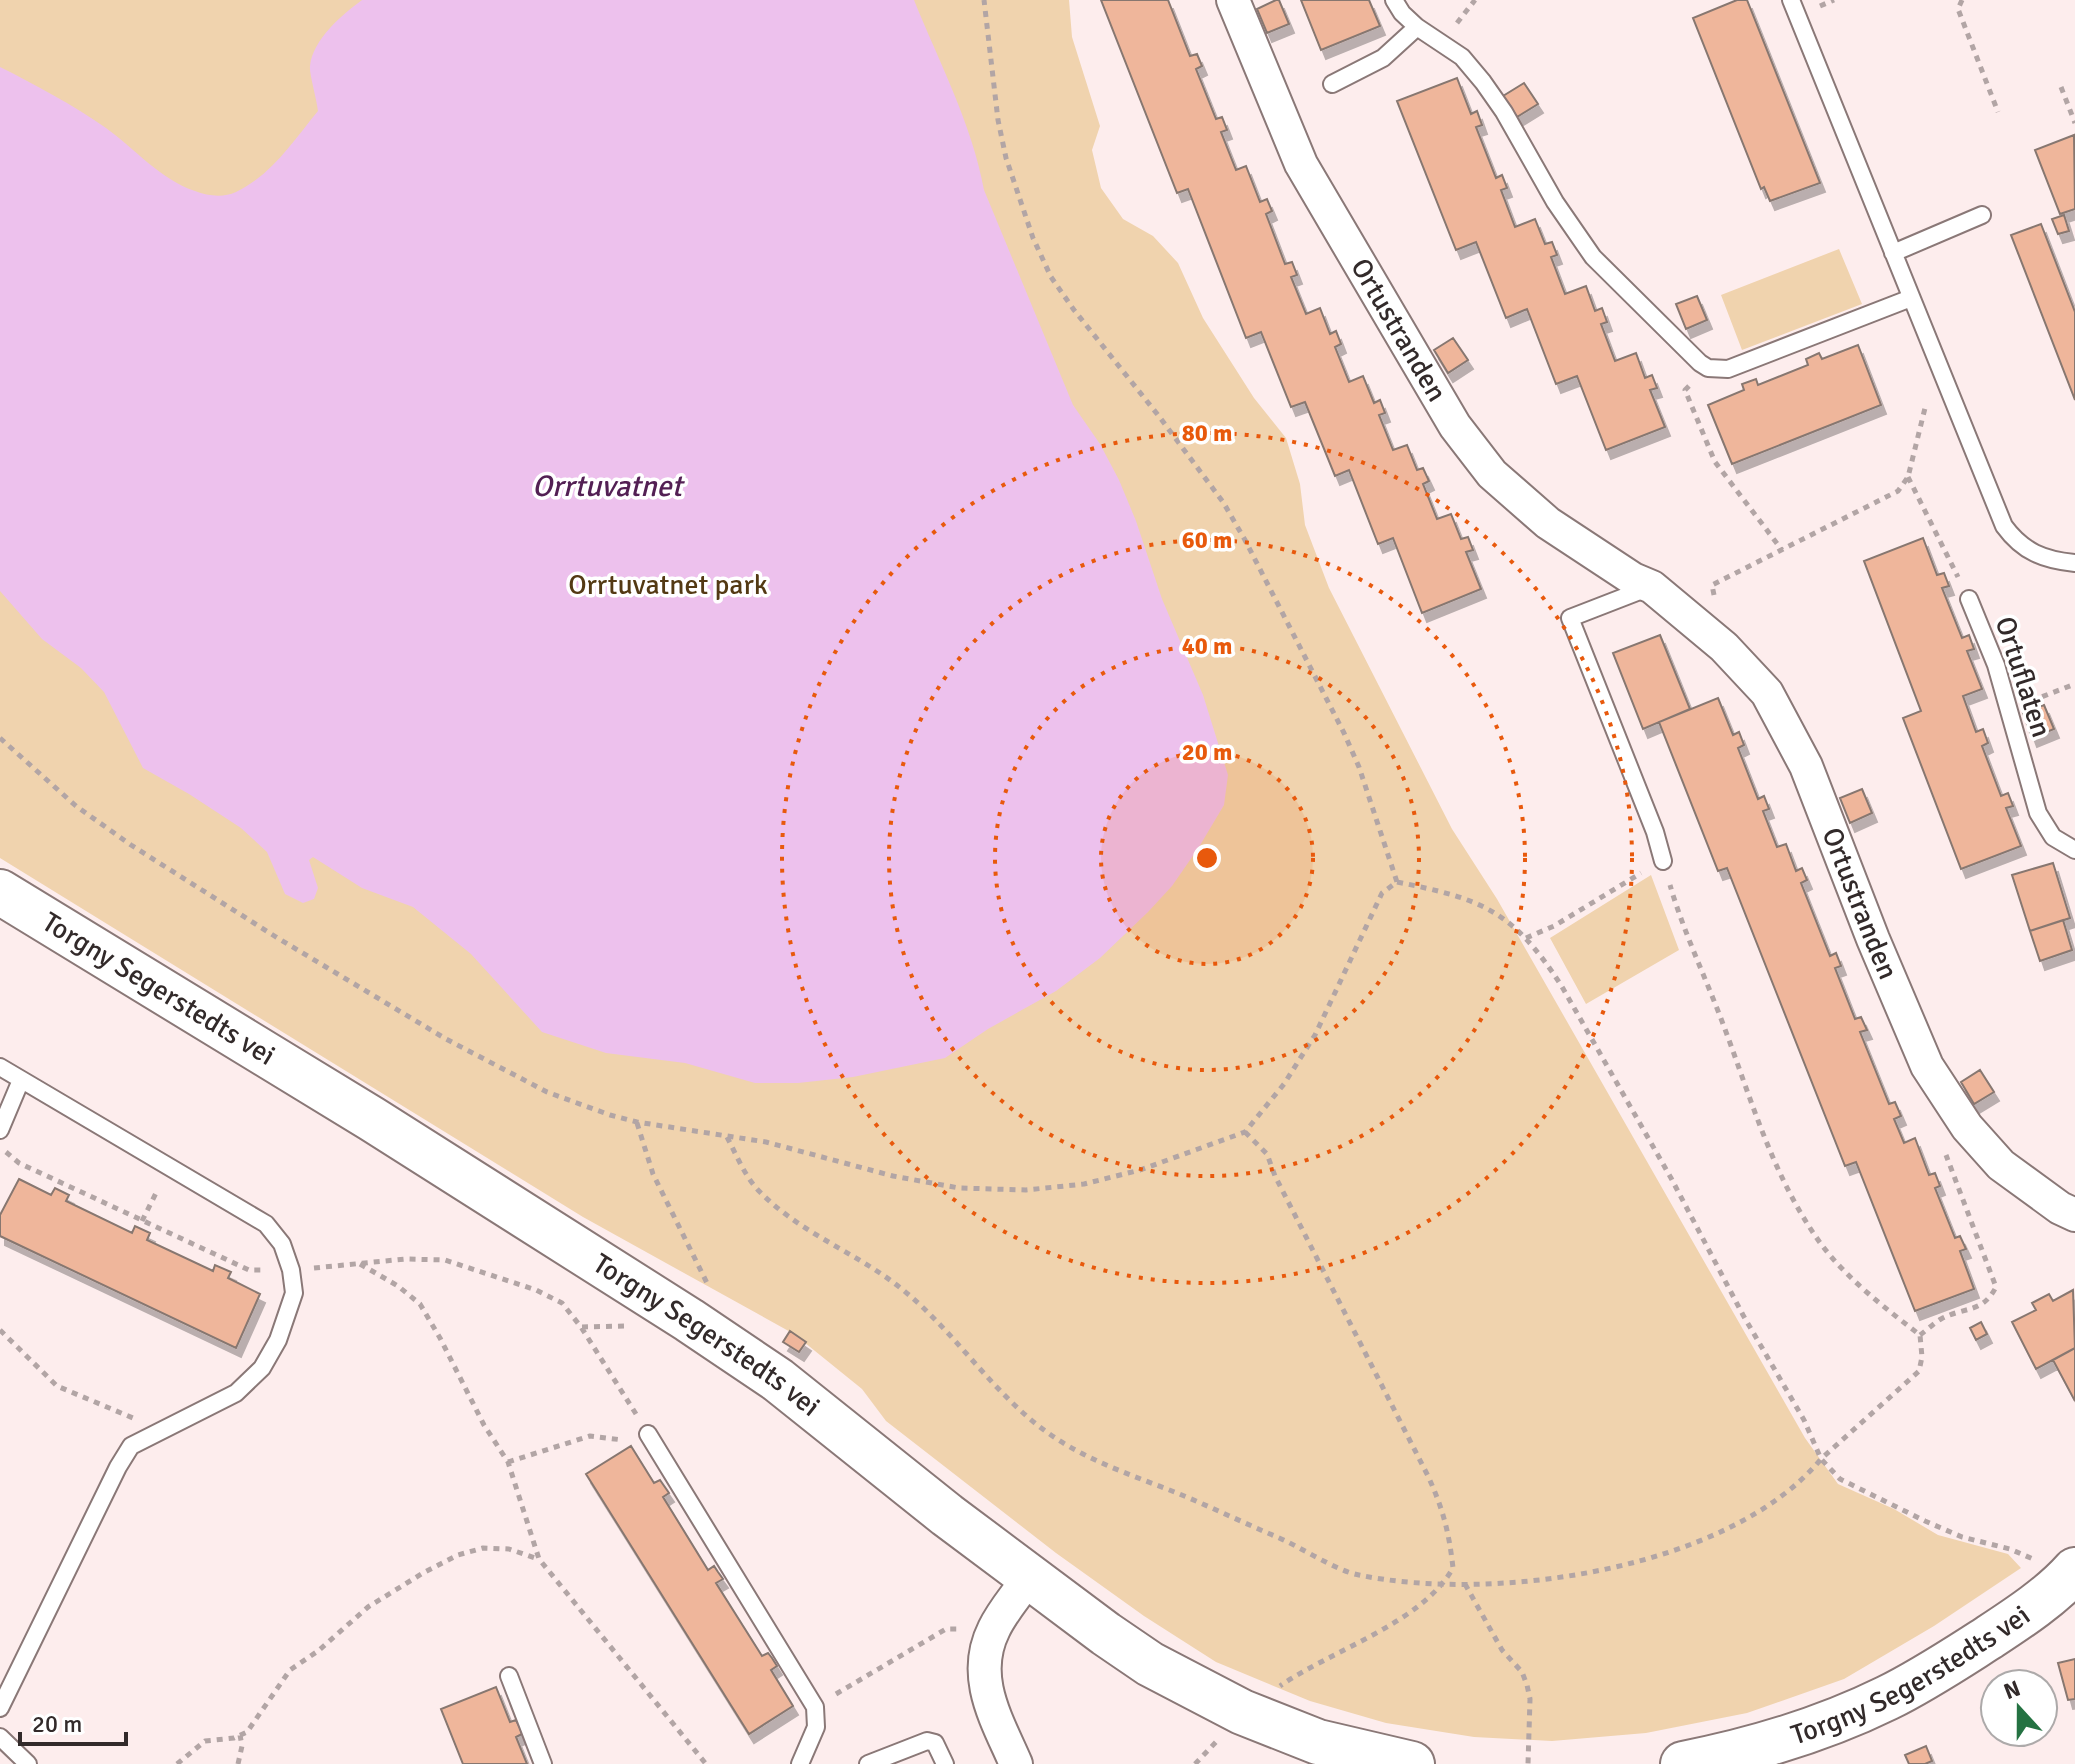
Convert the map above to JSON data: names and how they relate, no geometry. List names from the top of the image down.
{
  "streets": {
    "main road": ["Torgny Segerstedts vei"],
    "street": ["Ortustranden"],
    "lane": ["Ortuflaten"]
  },
  "water": ["Orrtuvatnet"],
  "parks": ["Orrtuvatnet park"],
  "scale_bar": "20 m",
  "north": "top",
  "rings": [
    "80 m",
    "60 m",
    "40 m",
    "20 m"
  ]
}
